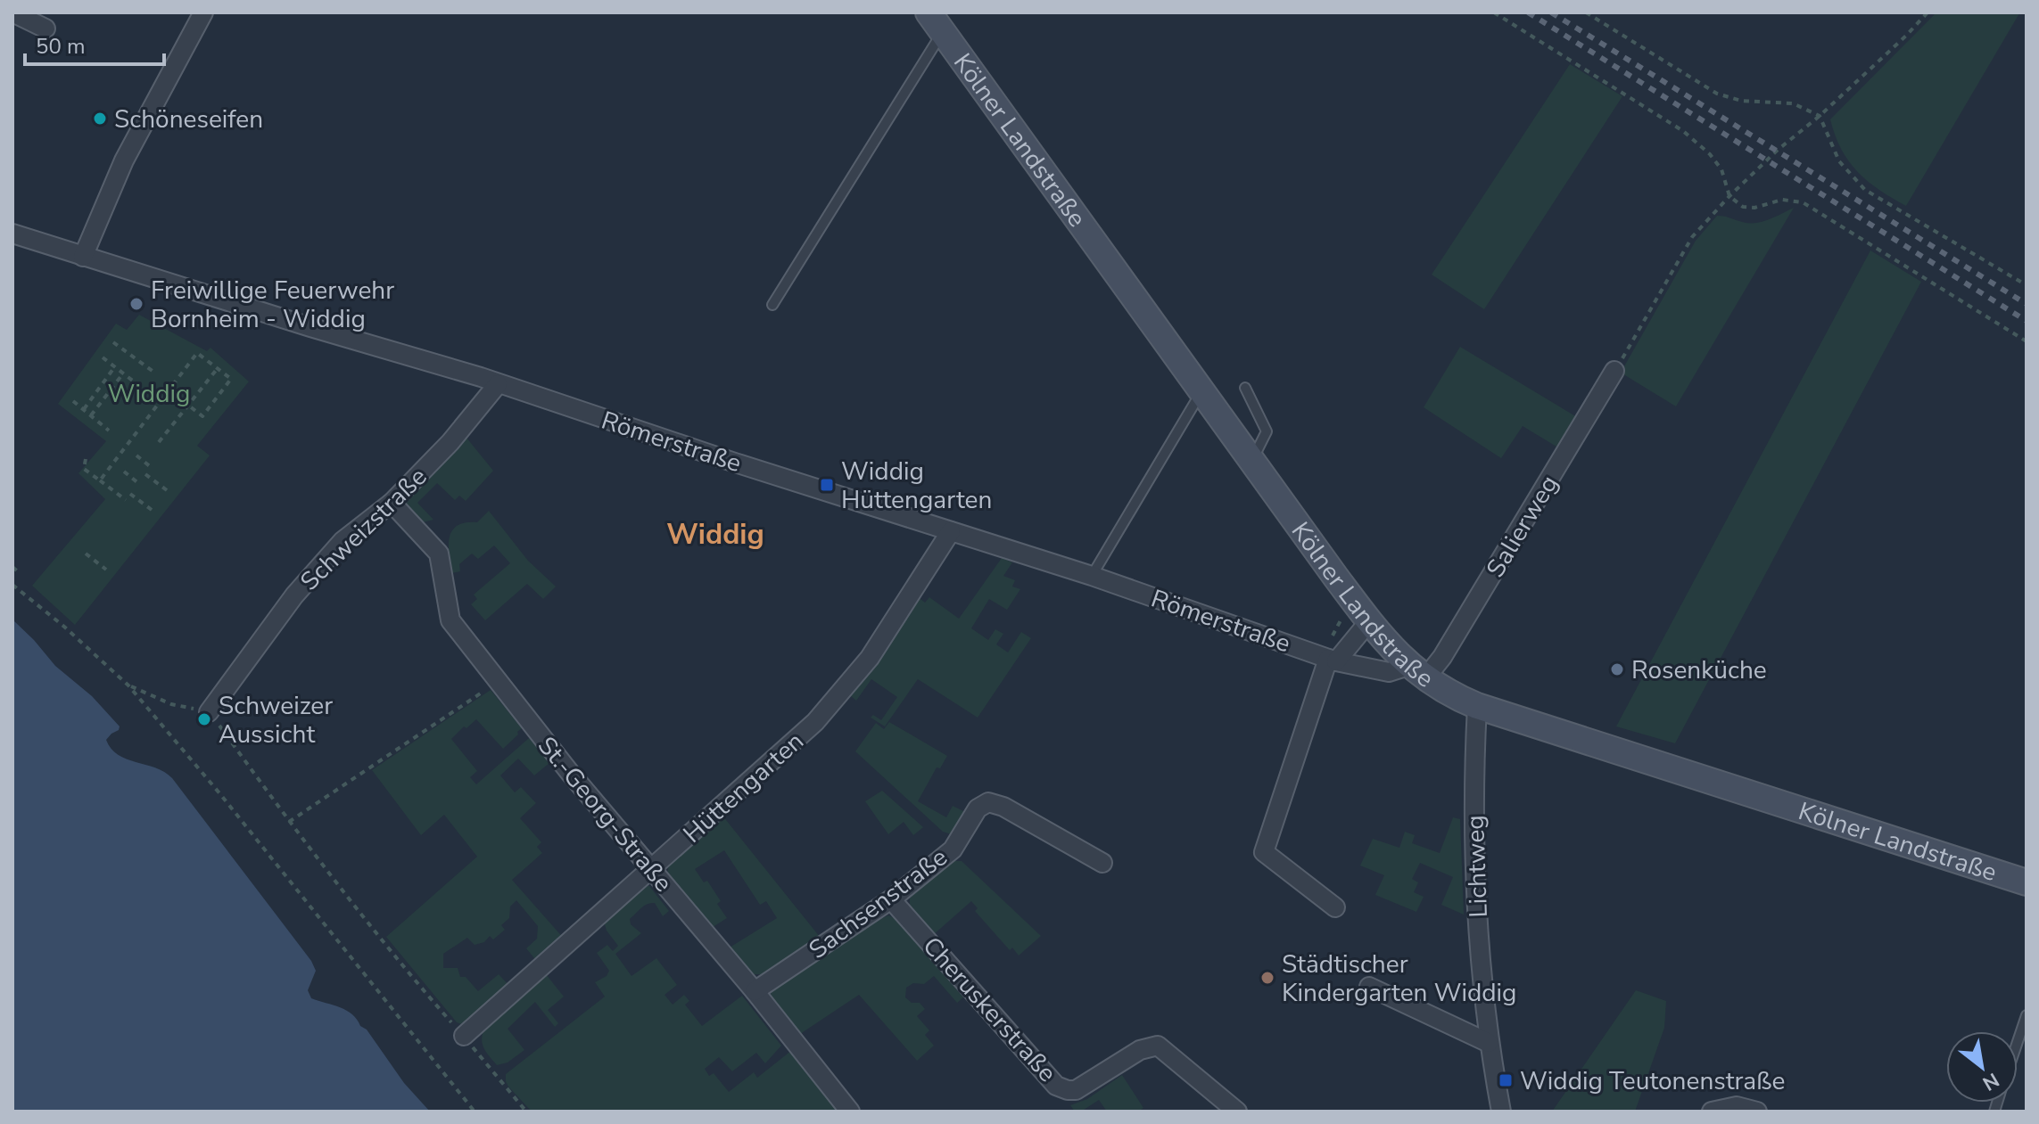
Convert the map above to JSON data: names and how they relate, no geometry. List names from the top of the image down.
{
  "streets": {
    "main road": ["Kölner Landstraße"],
    "street": [
      "Römerstraße",
      "Salierweg",
      "Schweizstraße",
      "Hüttengarten",
      "St.-Georg-Straße",
      "Lichtweg",
      "Sachsenstraße",
      "Cheruskerstraße"
    ]
  },
  "crossings": [
    ["Kölner Landstraße", "Römerstraße"],
    ["Kölner Landstraße", "Salierweg"],
    ["Kölner Landstraße", "Lichtweg"],
    ["Römerstraße", "Salierweg"],
    ["Römerstraße", "Schweizstraße"],
    ["Römerstraße", "Hüttengarten"],
    ["Schweizstraße", "St.-Georg-Straße"],
    ["Hüttengarten", "St.-Georg-Straße"],
    ["St.-Georg-Straße", "Sachsenstraße"],
    ["Sachsenstraße", "Cheruskerstraße"]
  ],
  "districts": ["Widdig"],
  "parks": ["Widdig"],
  "places": {
    "other": [
      "Schöneseifen",
      "Freiwillige Feuerwehr Bornheim - Widdig",
      "Rosenküche",
      "Schweizer Aussicht",
      "Städtischer Kindergarten Widdig"
    ],
    "transit": ["Widdig Hüttengarten", "Widdig Teutonenstraße"]
  },
  "scale_bar": "50 m",
  "north": "bottom right"
}
